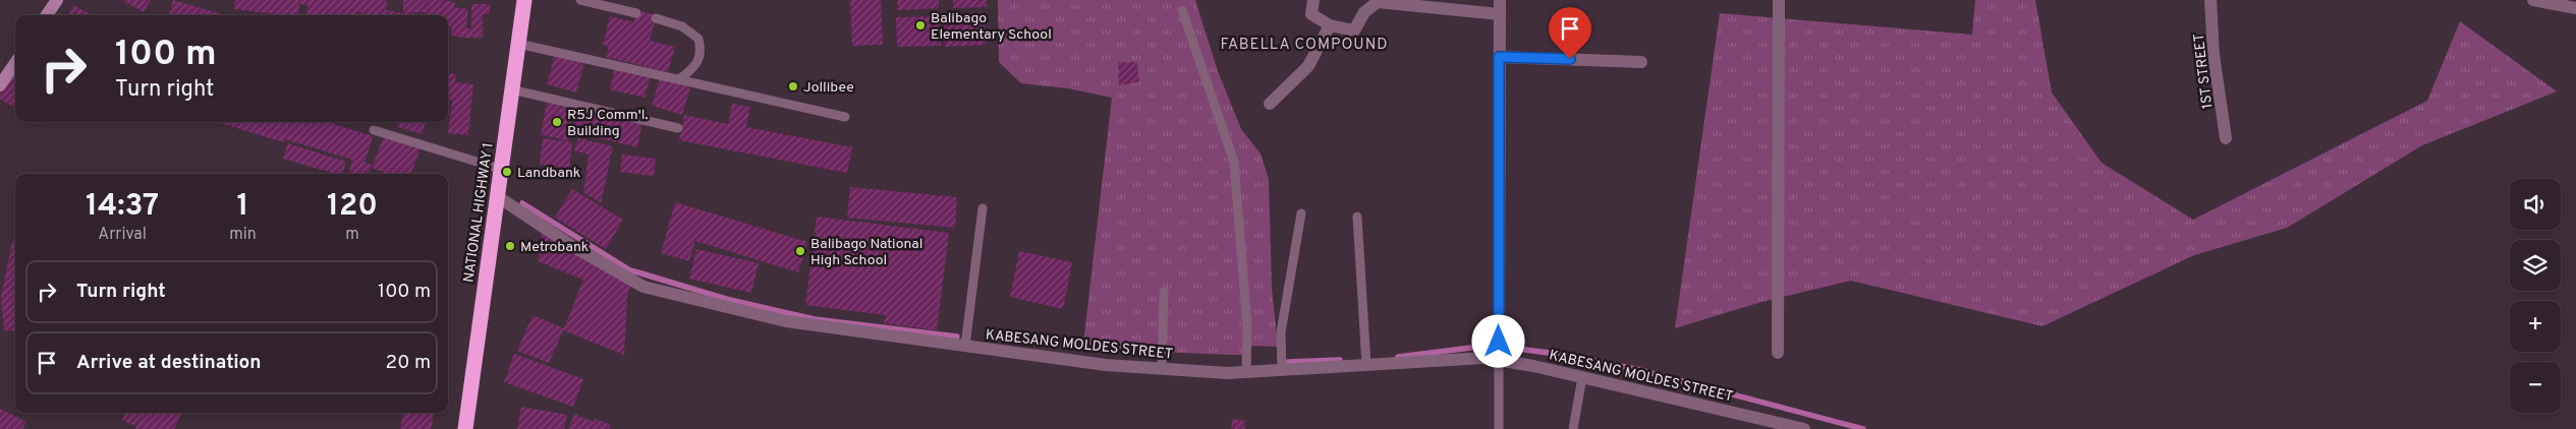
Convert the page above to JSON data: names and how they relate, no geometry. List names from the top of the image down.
{
  "streets": {
    "highway": ["NATIONAL HIGHWAY 1"],
    "street": ["1ST STREET", "KABESANG MOLDES STREET"]
  },
  "crossings": [
    ["NATIONAL HIGHWAY 1", "KABESANG MOLDES STREET"]
  ],
  "districts": ["FABELLA COMPOUND"],
  "places": [
    "Balibago Elementary School",
    "Jollibee",
    "R5J Comm'l. Building",
    "Landbank",
    "Metrobank",
    "Balibago National High School"
  ],
  "page": {
    "turn": ["100 m", "Turn right"],
    "eta": [
      "14:37",
      "Arrival",
      "1",
      "min",
      "120",
      "m"
    ],
    "map_buttons": ["+", "−"],
    "list": [
      {
        "name": "Turn right",
        "value": "100 m"
      },
      {
        "name": "Arrive at destination",
        "value": "20 m"
      }
    ]
  }
}
